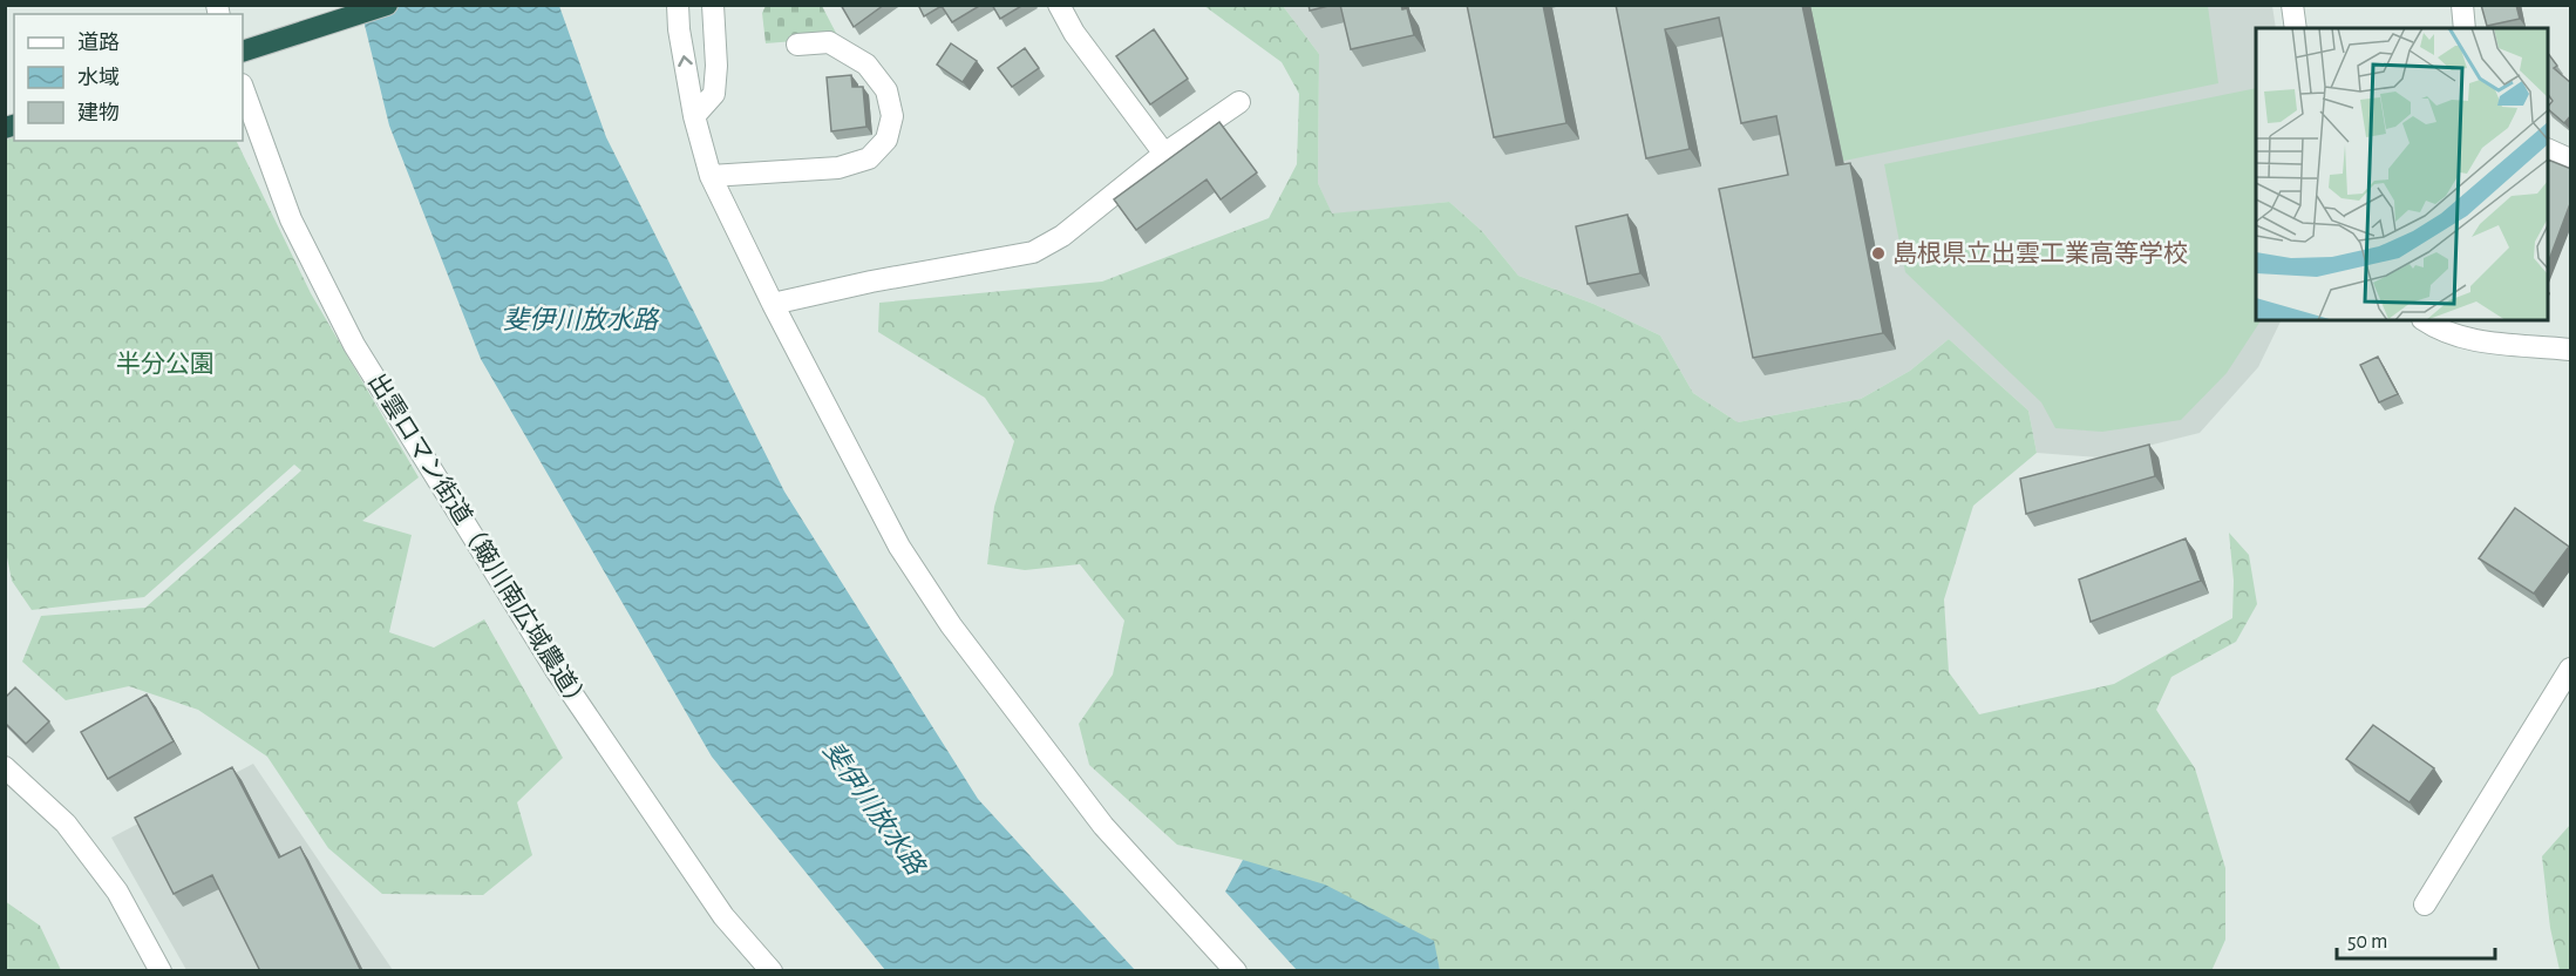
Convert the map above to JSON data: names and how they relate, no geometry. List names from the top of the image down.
{
  "streets": {
    "street": ["出雲ロマン街道（簸川南広域農道）"]
  },
  "water": ["斐伊川放水路"],
  "parks": ["半分公園"],
  "places": ["島根県立出雲工業高等学校"],
  "legend": ["道路", "水域", "建物"],
  "scale_bar": "50 m"
}
